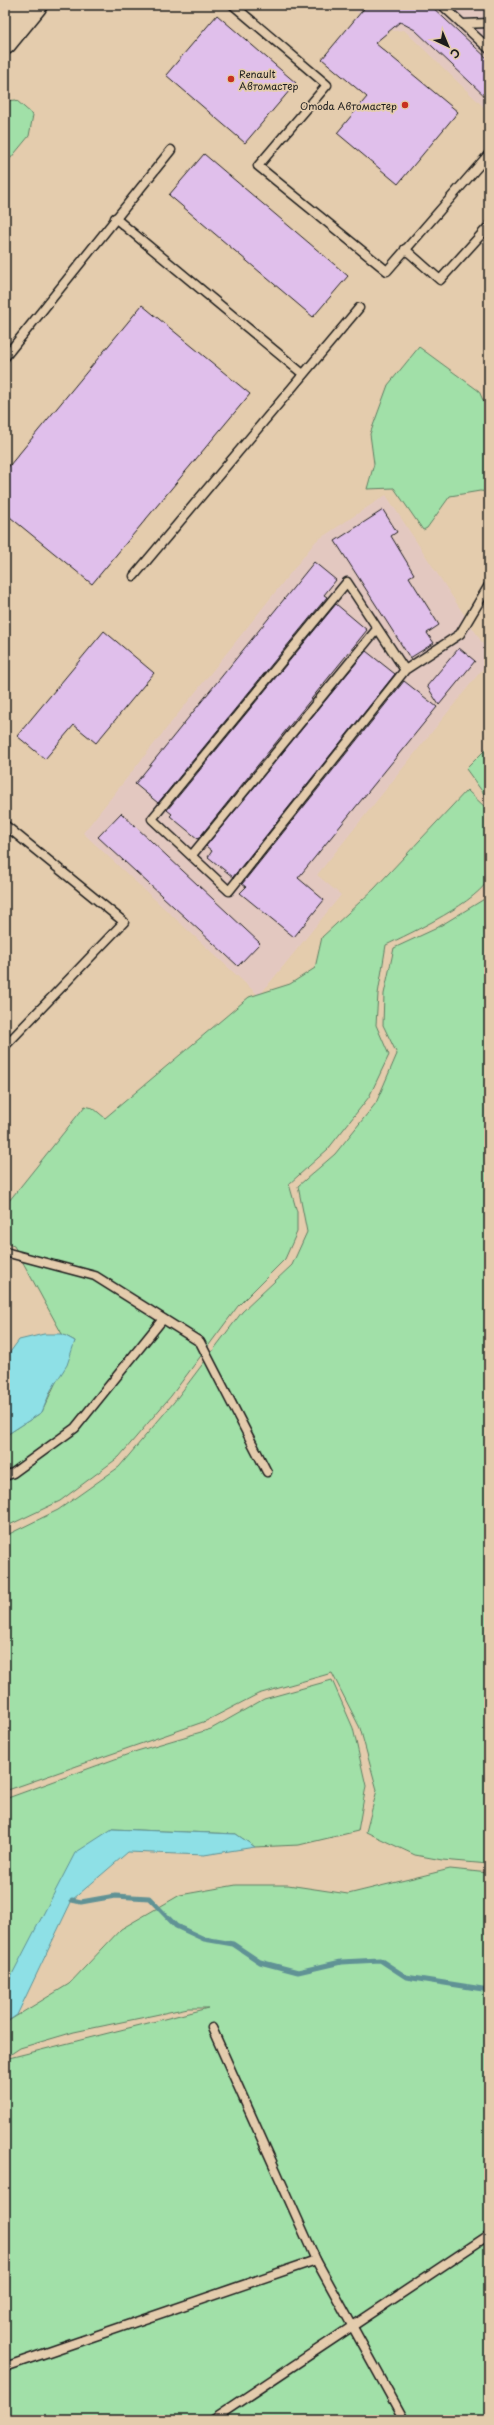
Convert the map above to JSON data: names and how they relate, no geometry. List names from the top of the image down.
{
  "places": ["Renault Автомастер", "Omoda Автомастер"],
  "north": "bottom right"
}
